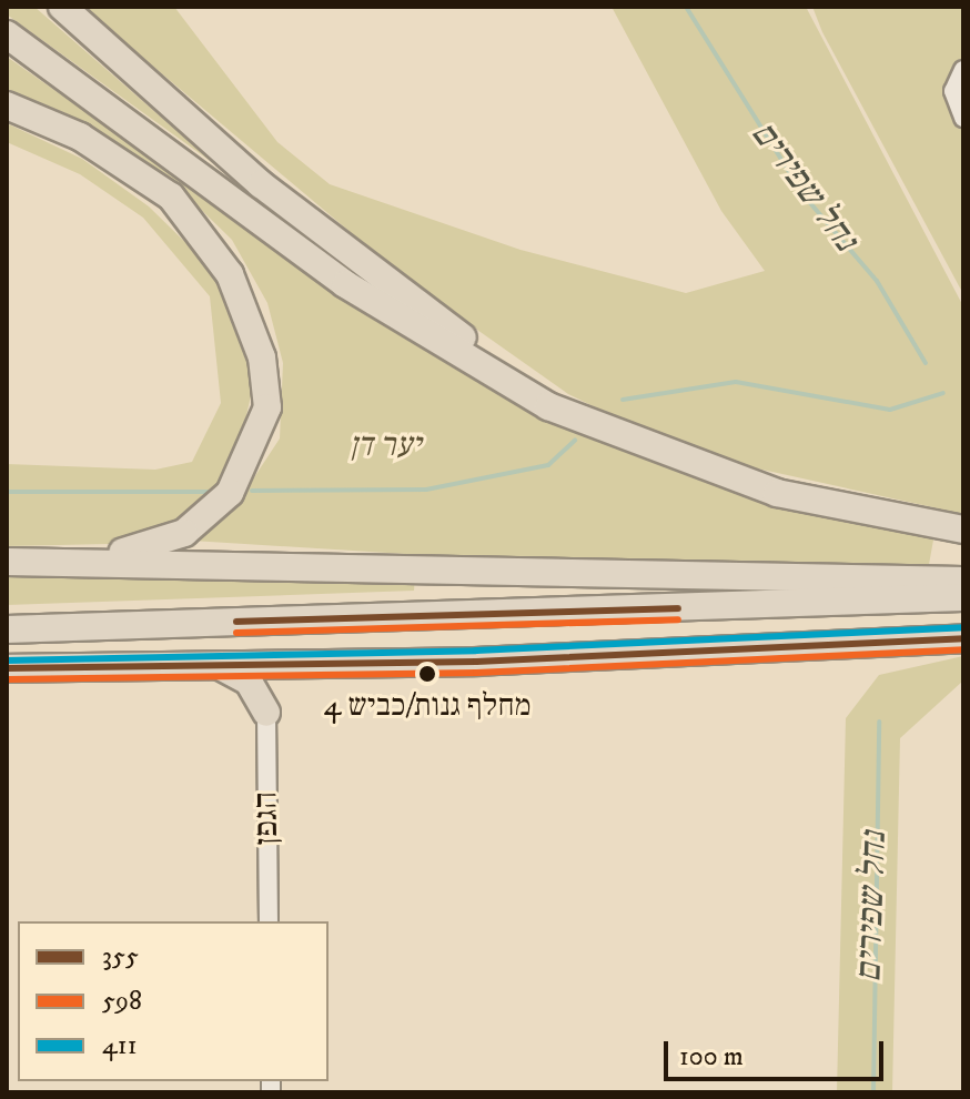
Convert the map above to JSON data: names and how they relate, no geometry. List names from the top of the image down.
{
  "streets": {
    "street": ["הגפן"]
  },
  "water": ["נחל שפירים"],
  "parks": ["יער דן"],
  "places": ["מחלף גנות/כביש 4"],
  "lines": ["transit line 355", "transit line 598", "transit line 411"],
  "legend": ["355", "598", "411"],
  "scale_bar": "100 m"
}
